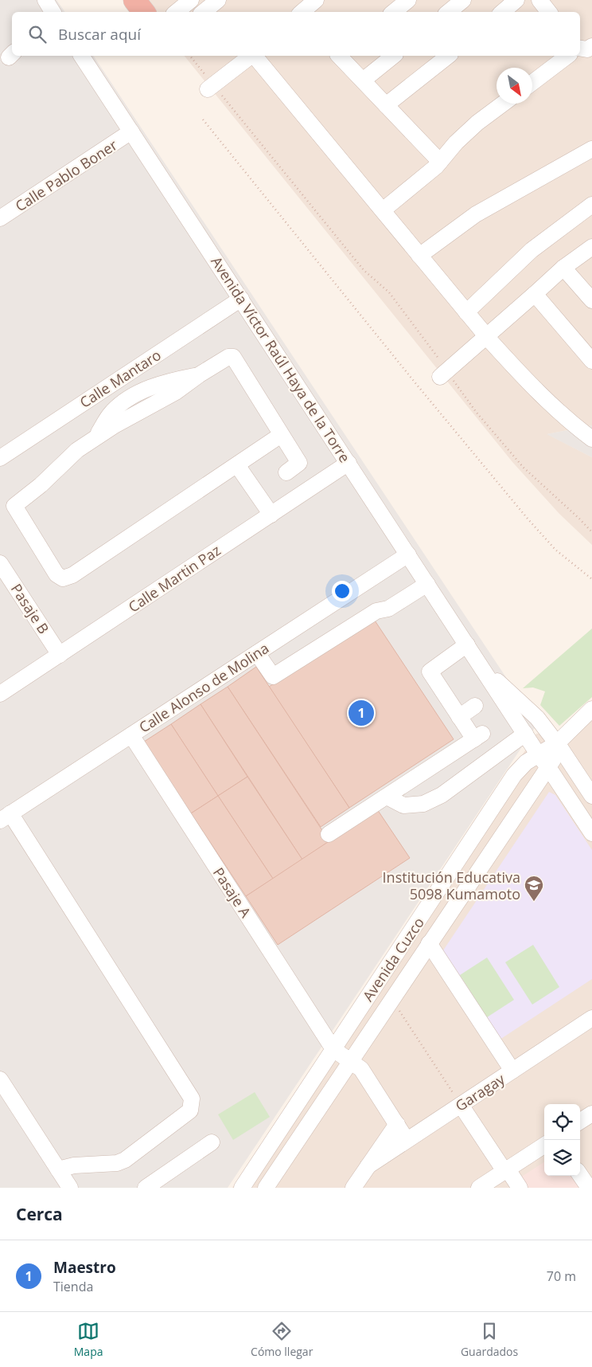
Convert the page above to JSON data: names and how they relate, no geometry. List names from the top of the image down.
{
  "streets": {
    "street": [
      "Calle Pablo Boner",
      "Avenida Víctor Raúl Haya de la Torre",
      "Calle Mantaro",
      "Calle Martin Paz",
      "Pasaje B",
      "Calle Alonso de Molina",
      "Pasaje A",
      "Avenida Cuzco",
      "Garagay"
    ]
  },
  "crossings": [
    ["Calle Pablo Boner", "Avenida Víctor Raúl Haya de la Torre"],
    ["Avenida Víctor Raúl Haya de la Torre", "Calle Mantaro"],
    ["Avenida Víctor Raúl Haya de la Torre", "Calle Martin Paz"],
    ["Avenida Víctor Raúl Haya de la Torre", "Calle Alonso de Molina"],
    ["Avenida Víctor Raúl Haya de la Torre", "Avenida Cuzco"],
    ["Calle Martin Paz", "Pasaje B"],
    ["Calle Alonso de Molina", "Pasaje A"],
    ["Pasaje A", "Avenida Cuzco"]
  ],
  "places": {
    "school or university": ["Institución Educativa 5098 Kumamoto"]
  },
  "north": "bottom right",
  "page": {
    "search": "Buscar aquí",
    "pins": "1",
    "heading": "Cerca",
    "list": [
      {
        "mark": "1",
        "name": "Maestro",
        "note": "Tienda",
        "value": "70 m"
      }
    ],
    "nav": ["Mapa", "Cómo llegar", "Guardados"]
  }
}
